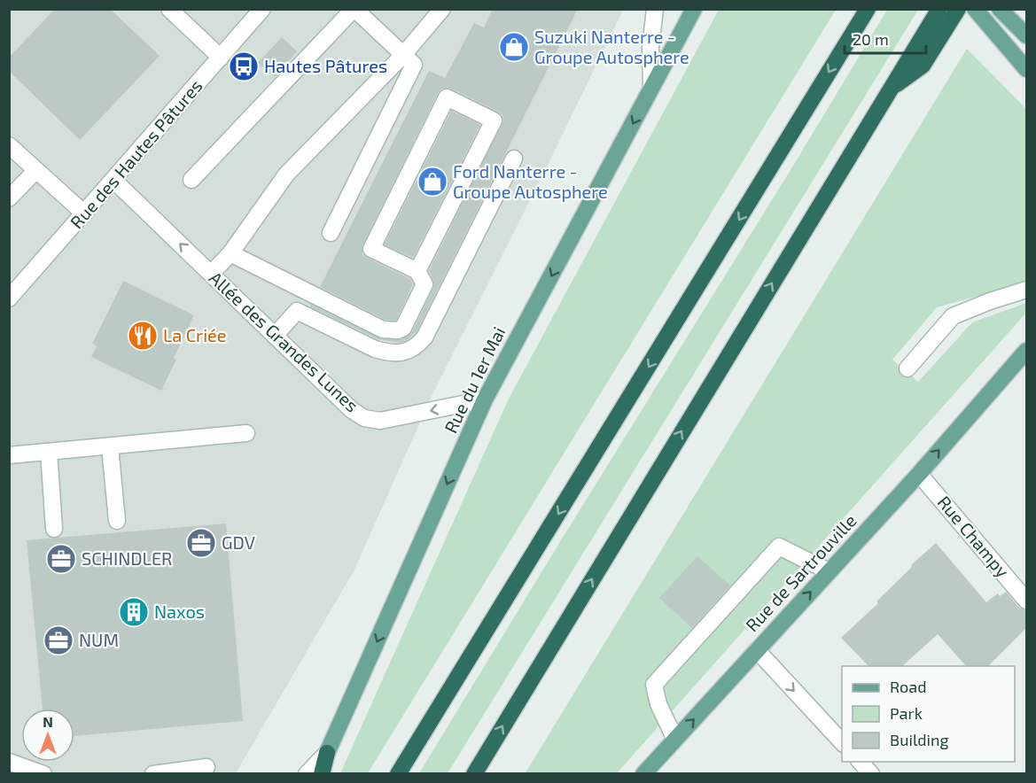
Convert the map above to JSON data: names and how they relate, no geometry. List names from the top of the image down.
{
  "streets": {
    "main road": ["Rue du 1er Mai", "Rue de Sartrouville"],
    "street": ["Rue des Hautes Pâtures", "Allée des Grandes Lunes", "Rue Champy"]
  },
  "crossings": [
    ["Rue des Hautes Pâtures", "Allée des Grandes Lunes"],
    ["Allée des Grandes Lunes", "Rue du 1er Mai"],
    ["Rue Champy", "Rue de Sartrouville"]
  ],
  "one_way": ["Allée des Grandes Lunes", "Rue du 1er Mai", "Rue de Sartrouville"],
  "places": {
    "shop": ["Suzuki Nanterre - Groupe Autosphere", "Ford Nanterre - Groupe Autosphere"],
    "bus stop": ["Hautes Pâtures"],
    "restaurant": ["La Criée"],
    "office": ["GDV", "SCHINDLER", "NUM"],
    "building": ["Naxos"]
  },
  "legend": ["Road", "Park", "Building"],
  "scale_bar": "20 m",
  "north": "top"
}
